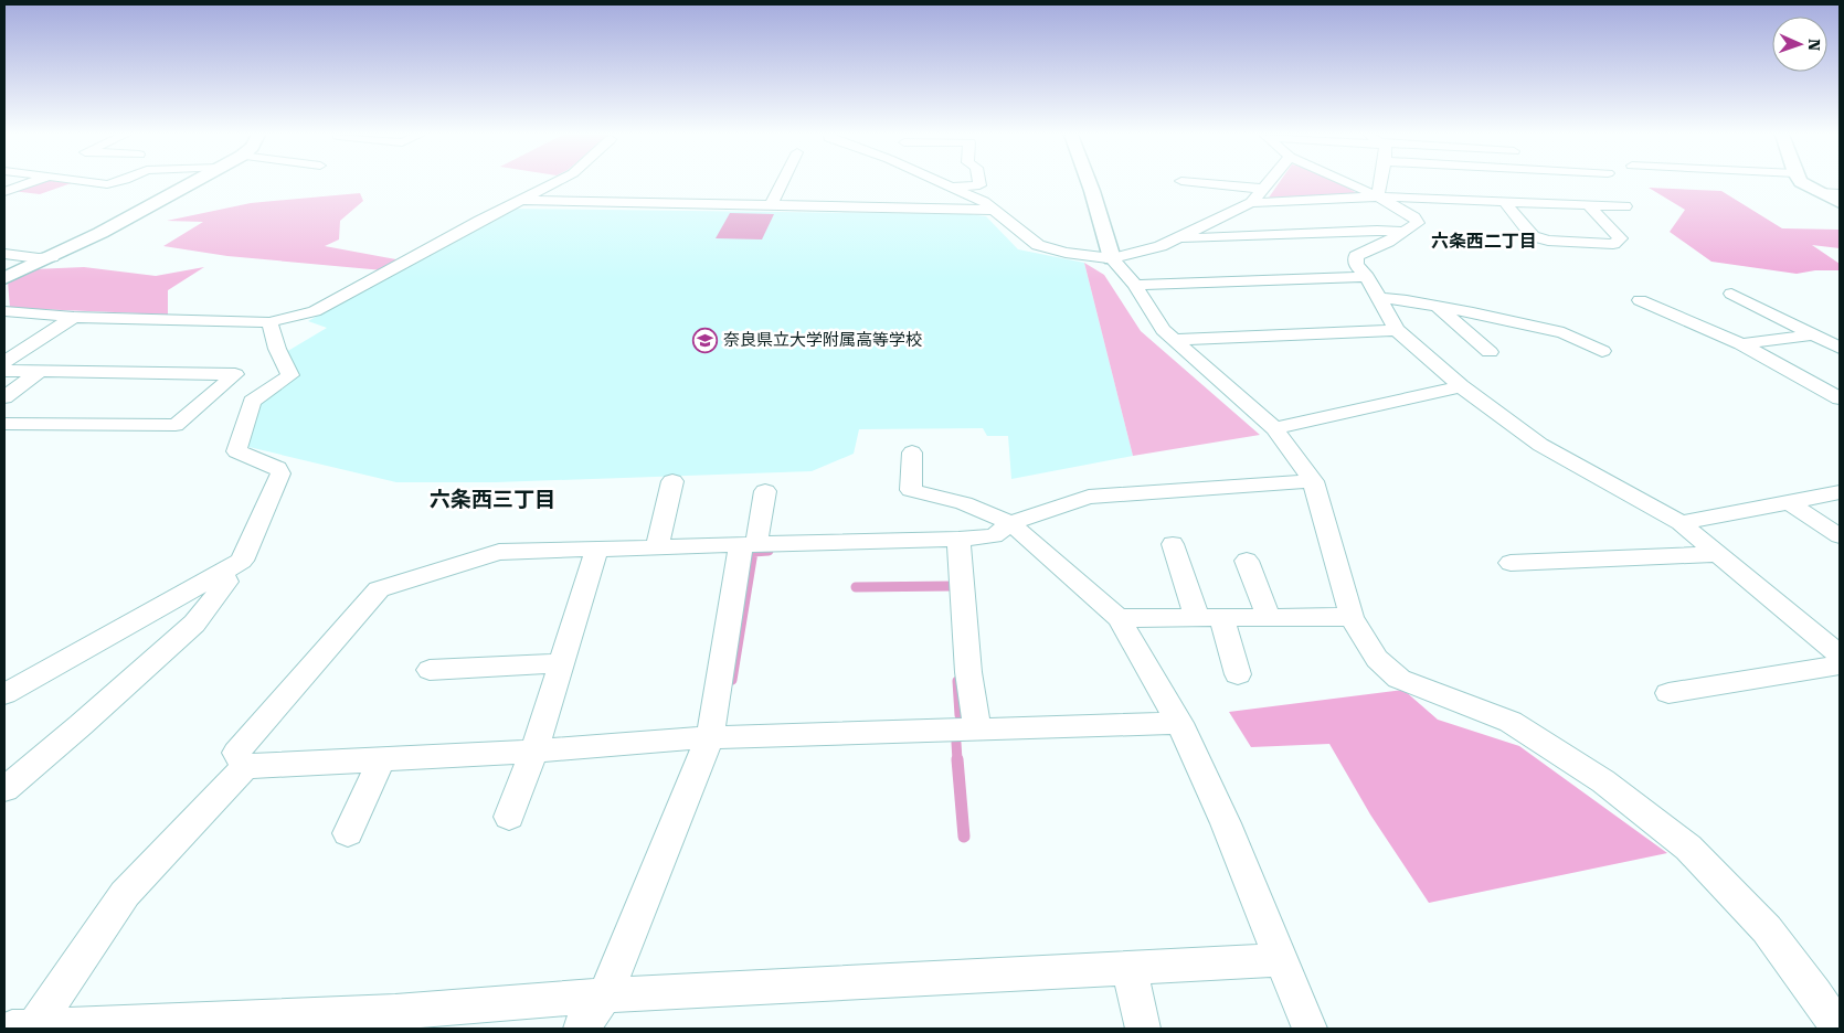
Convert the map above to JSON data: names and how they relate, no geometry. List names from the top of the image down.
{
  "districts": ["六条西二丁目", "六条西三丁目"],
  "places": {
    "school or university": ["奈良県立大学附属高等学校"]
  },
  "north": "right"
}
